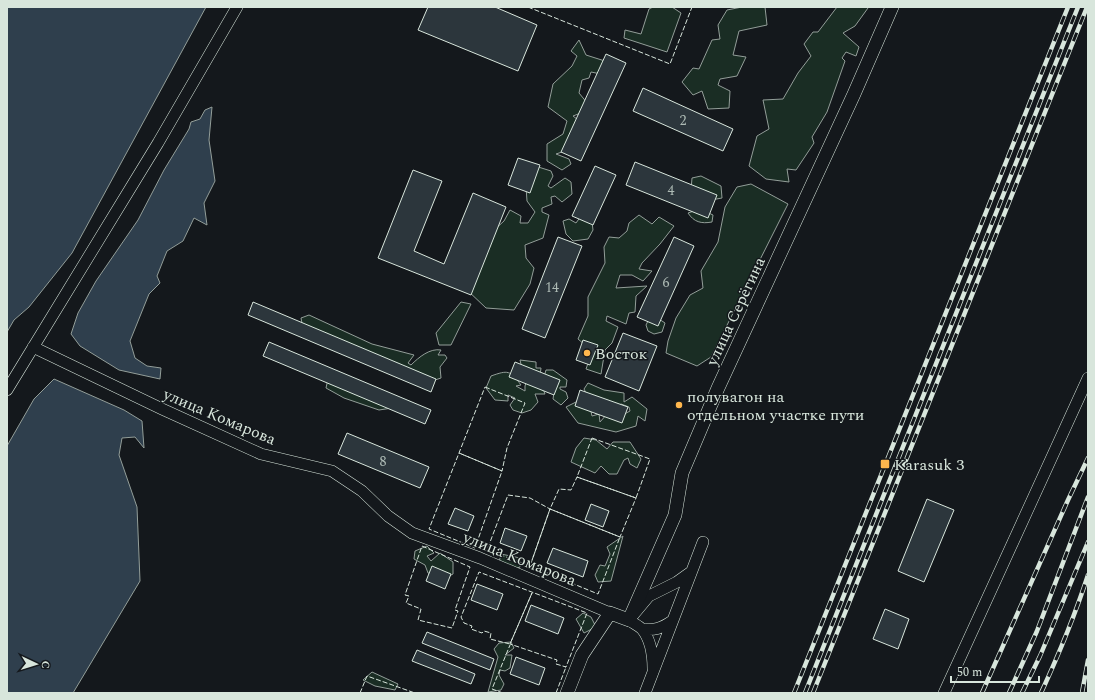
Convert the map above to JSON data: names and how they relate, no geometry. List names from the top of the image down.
{
  "streets": {
    "street": ["улица Серёгина", "улица Комарова"]
  },
  "places": {
    "other": ["Восток", "полувагон на отдельном участке пути"],
    "transit": ["Karasuk 3"]
  },
  "house_numbers": [
    "2",
    "4",
    "6",
    "14",
    "8"
  ],
  "scale_bar": "50 m",
  "north": "right"
}
